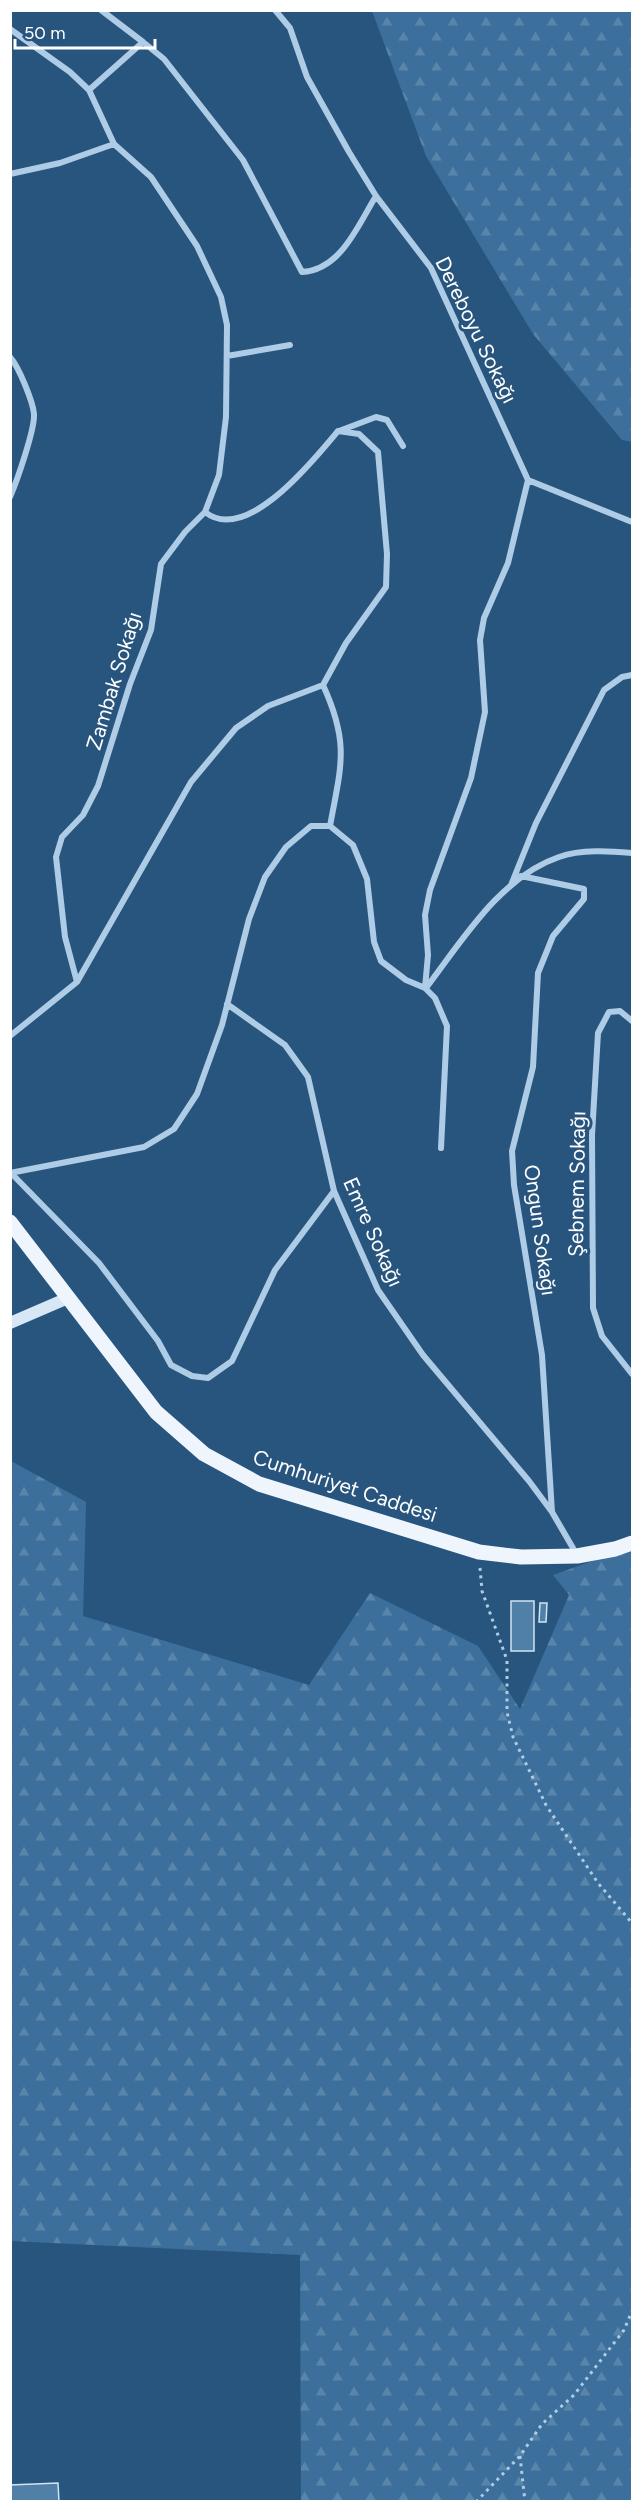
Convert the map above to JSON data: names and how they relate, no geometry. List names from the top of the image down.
{
  "streets": {
    "main road": ["Cumhuriyet Caddesi"],
    "street": [
      "Dereboyu Sokağı",
      "Zambak Sokağı",
      "Şebnem Sokağı",
      "Ongun Sokağı",
      "Emre Sokağı"
    ]
  },
  "crossings": [
    ["Ongun Sokağı", "Emre Sokağı"],
    ["Emre Sokağı", "Cumhuriyet Caddesi"]
  ],
  "scale_bar": "50 m"
}
